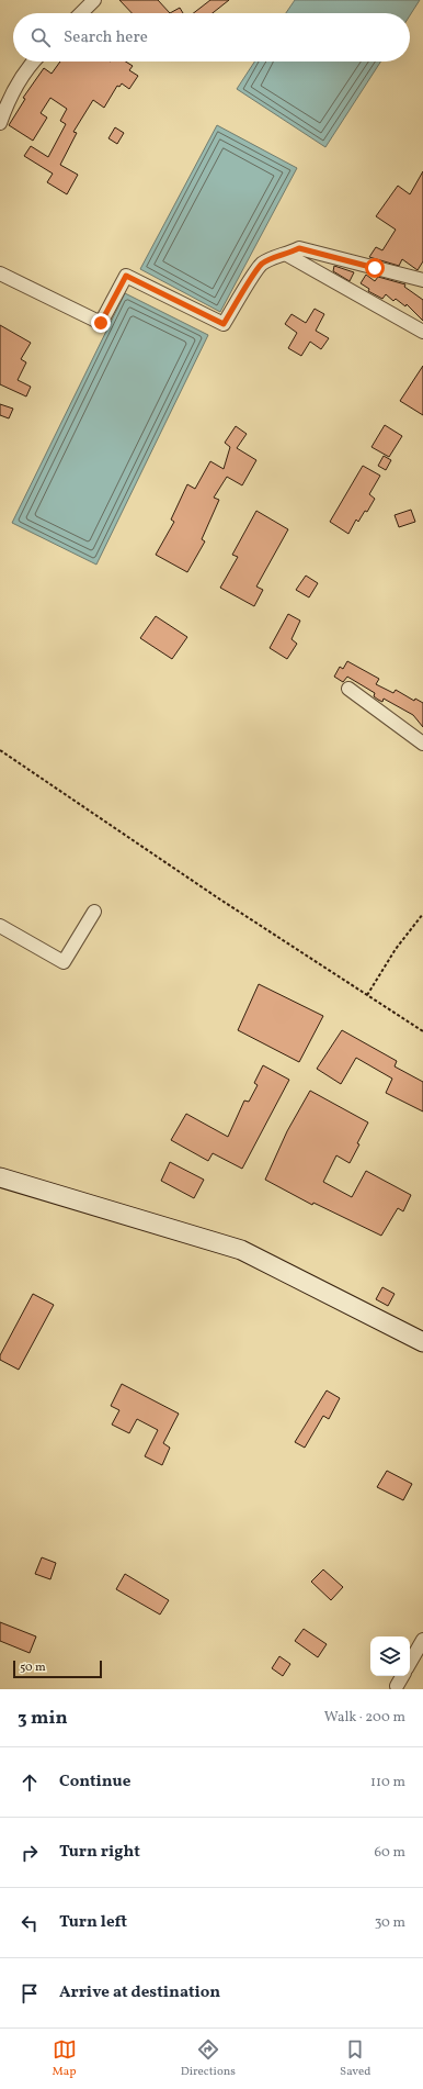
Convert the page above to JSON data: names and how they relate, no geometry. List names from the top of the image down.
{
  "scale_bar": "50 m",
  "page": {
    "search": "Search here",
    "scale": "50 m",
    "heading": ["3 min", "Walk · 200 m"],
    "list": [
      ["Continue", "110 m"],
      ["Turn right", "60 m"],
      ["Turn left", "30 m"],
      "Arrive at destination"
    ],
    "nav": ["Map", "Directions", "Saved"]
  }
}
